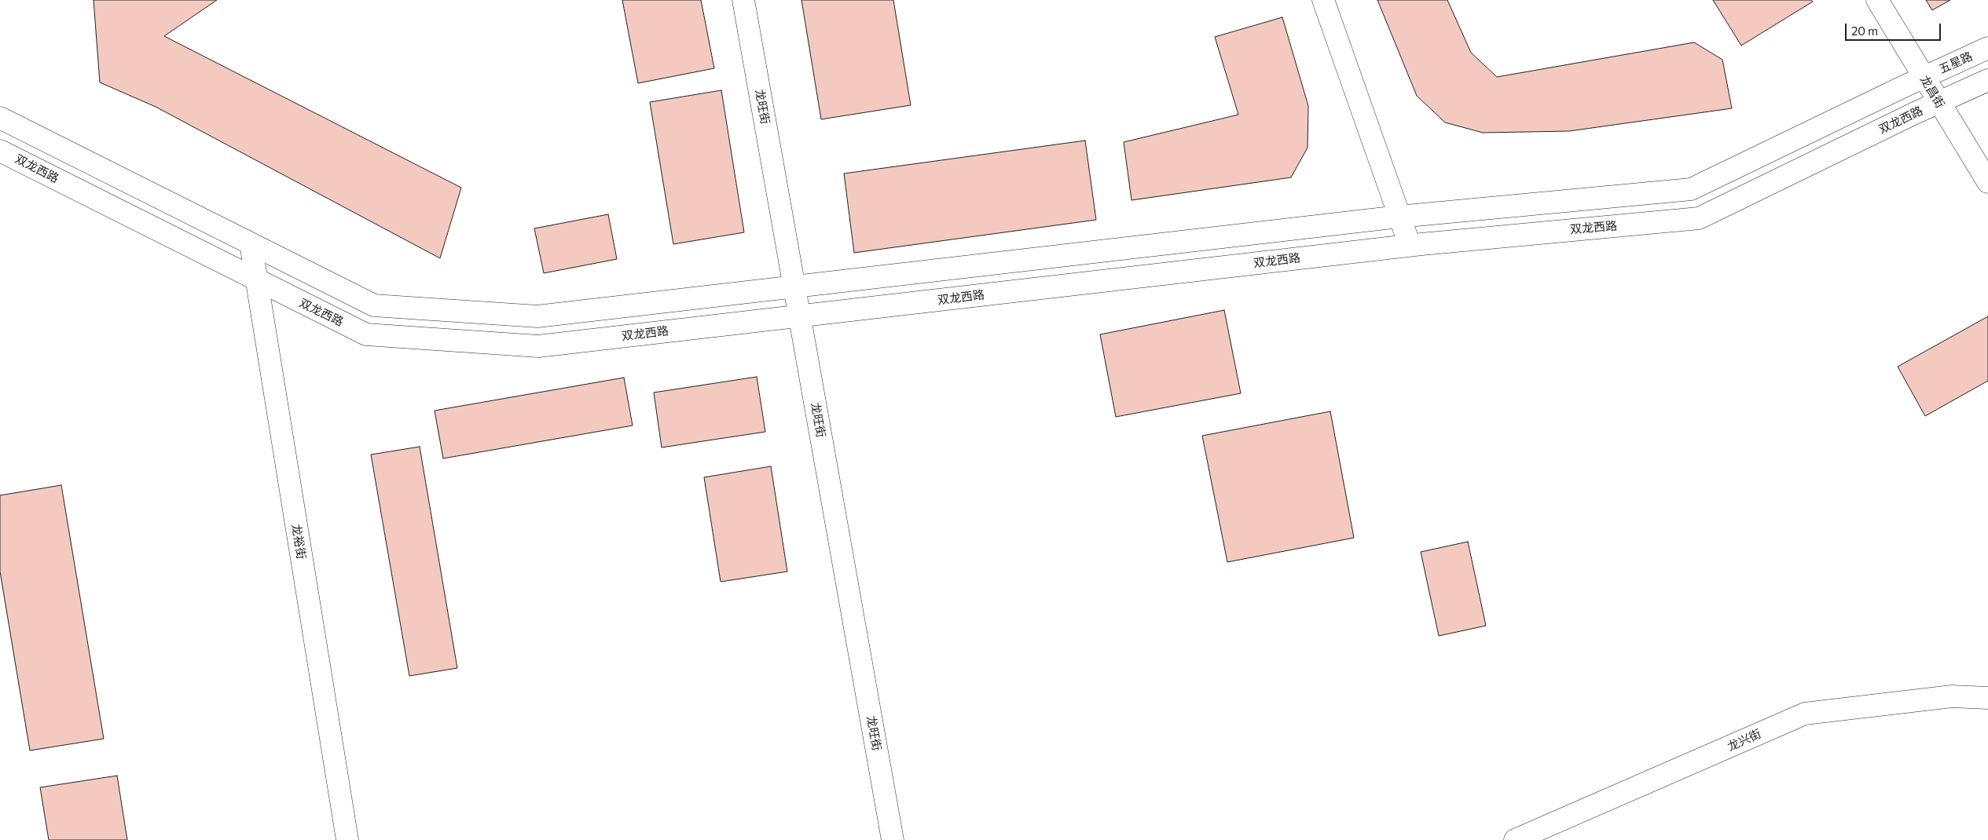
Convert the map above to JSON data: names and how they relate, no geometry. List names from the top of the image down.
{
  "streets": {
    "main road": [
      "五星路",
      "龙昌街",
      "龙旺街",
      "双龙西路",
      "龙裕街",
      "龙兴街"
    ]
  },
  "crossings": [
    ["五星路", "龙昌街"],
    ["龙昌街", "双龙西路"],
    ["龙旺街", "双龙西路"],
    ["双龙西路", "龙裕街"]
  ],
  "scale_bar": "20 m"
}
